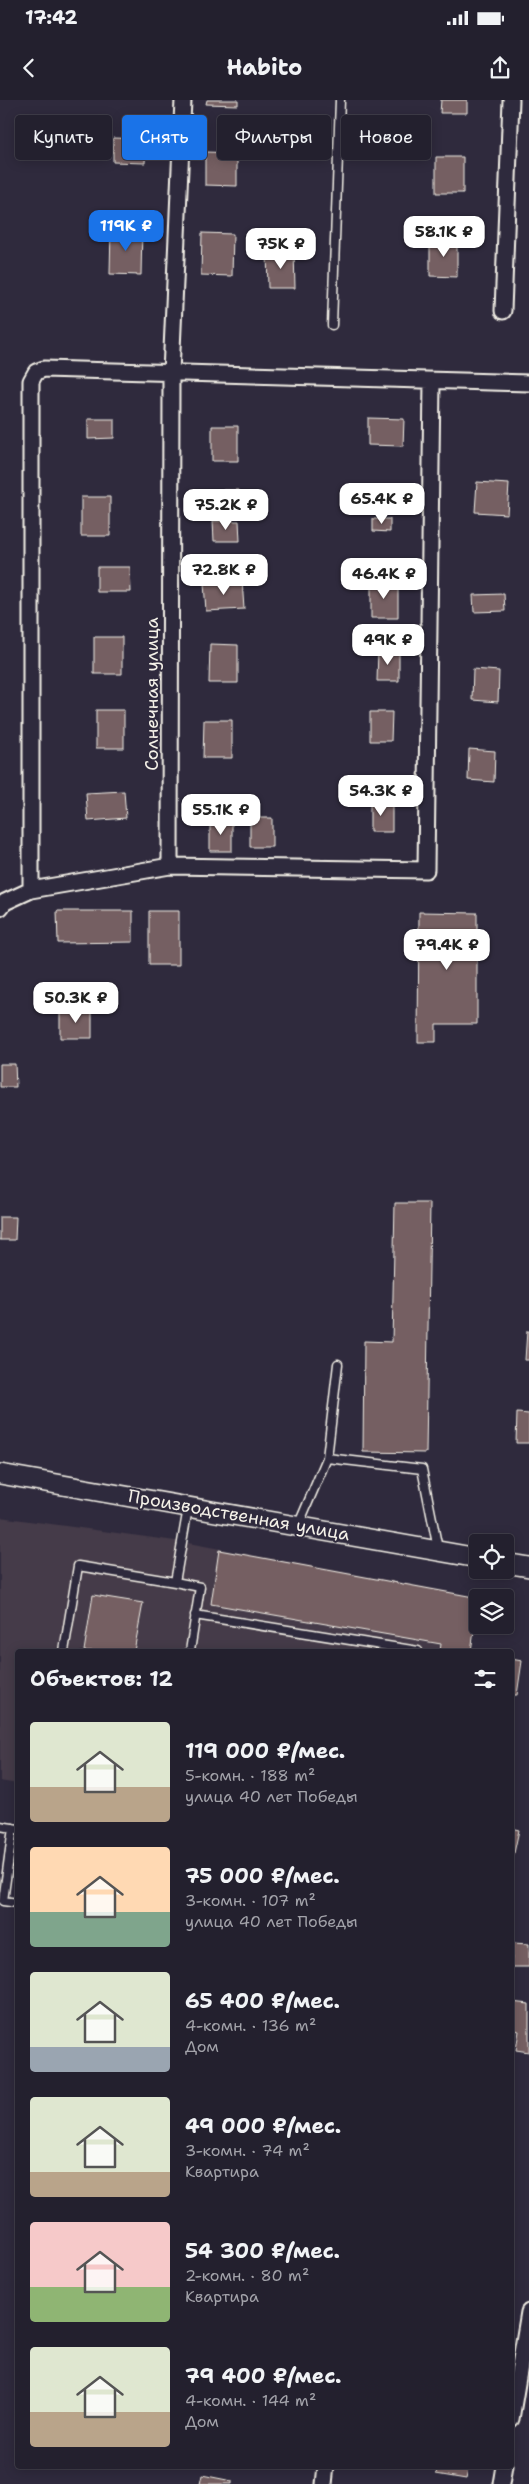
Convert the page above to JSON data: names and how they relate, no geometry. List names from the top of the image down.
{
  "streets": {
    "street": ["Солнечная улица", "Производственная улица"]
  },
  "page": {
    "status": "17:42",
    "header": "Habito",
    "chip": [
      "Купить",
      "Снять",
      "Фильтры",
      "Новое"
    ],
    "price": [
      "119K ₽",
      "58.1K ₽",
      "75K ₽",
      "65.4K ₽",
      "75.2K ₽",
      "72.8K ₽",
      "46.4K ₽",
      "49K ₽",
      "54.3K ₽",
      "55.1K ₽",
      "79.4K ₽",
      "50.3K ₽"
    ],
    "heading": "Объектов: 12",
    "list": [
      {
        "name": "119 000 ₽/мес.",
        "note": "5-комн. · 188 m² · улица 40 лет Победы"
      },
      {
        "name": "75 000 ₽/мес.",
        "note": "3-комн. · 107 m² · улица 40 лет Победы"
      },
      {
        "name": "65 400 ₽/мес.",
        "note": "4-комн. · 136 m² · Дом"
      },
      {
        "name": "49 000 ₽/мес.",
        "note": "3-комн. · 74 m² · Квартира"
      },
      {
        "name": "54 300 ₽/мес.",
        "note": "2-комн. · 80 m² · Квартира"
      },
      {
        "name": "79 400 ₽/мес.",
        "note": "4-комн. · 144 m² · Дом"
      }
    ]
  }
}
